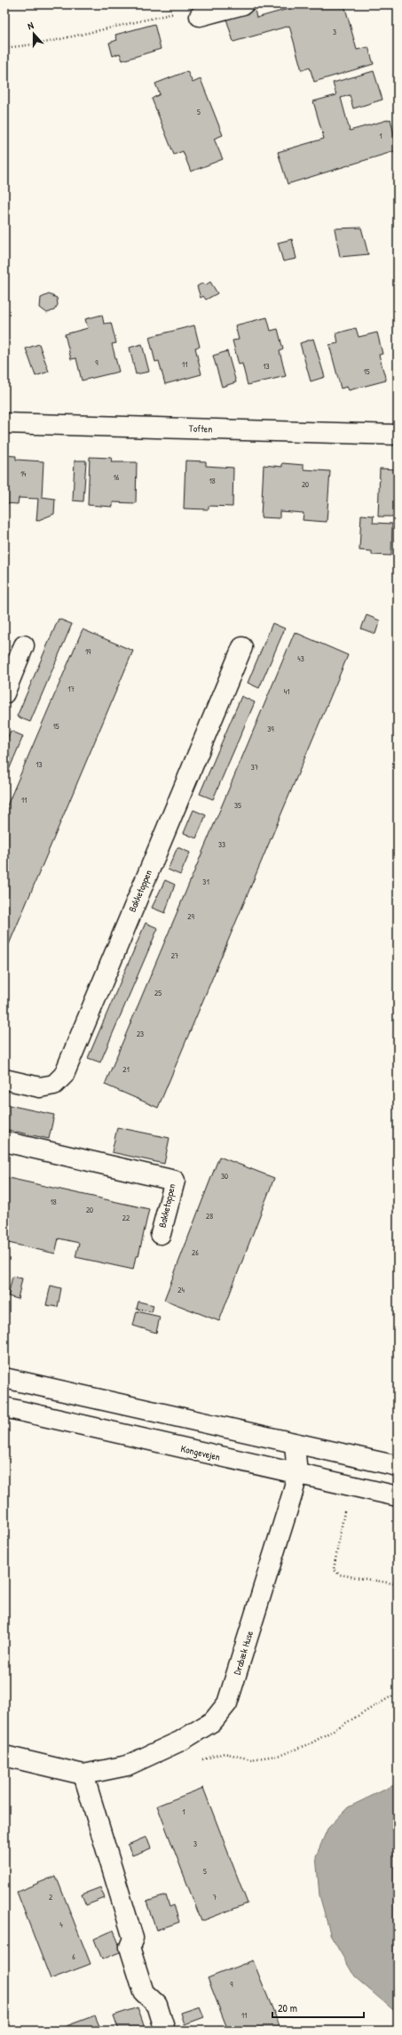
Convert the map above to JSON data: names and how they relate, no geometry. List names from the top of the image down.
{
  "streets": {
    "street": [
      "Toften",
      "Bakketoppen",
      "Kongevejen",
      "Drabæk Huse"
    ]
  },
  "crossings": [
    ["Kongevejen", "Drabæk Huse"]
  ],
  "house_numbers": [
    "3",
    "5",
    "1",
    "9",
    "11",
    "13",
    "15",
    "14",
    "16",
    "18",
    "20",
    "19",
    "43",
    "17",
    "41",
    "15",
    "39",
    "13",
    "37",
    "11",
    "35",
    "33",
    "31",
    "29",
    "27",
    "25",
    "23",
    "21",
    "30",
    "18",
    "20",
    "28",
    "22",
    "26",
    "24",
    "1",
    "3",
    "5",
    "2",
    "7",
    "4",
    "6",
    "9",
    "11"
  ],
  "scale_bar": "20 m",
  "north": "top"
}
